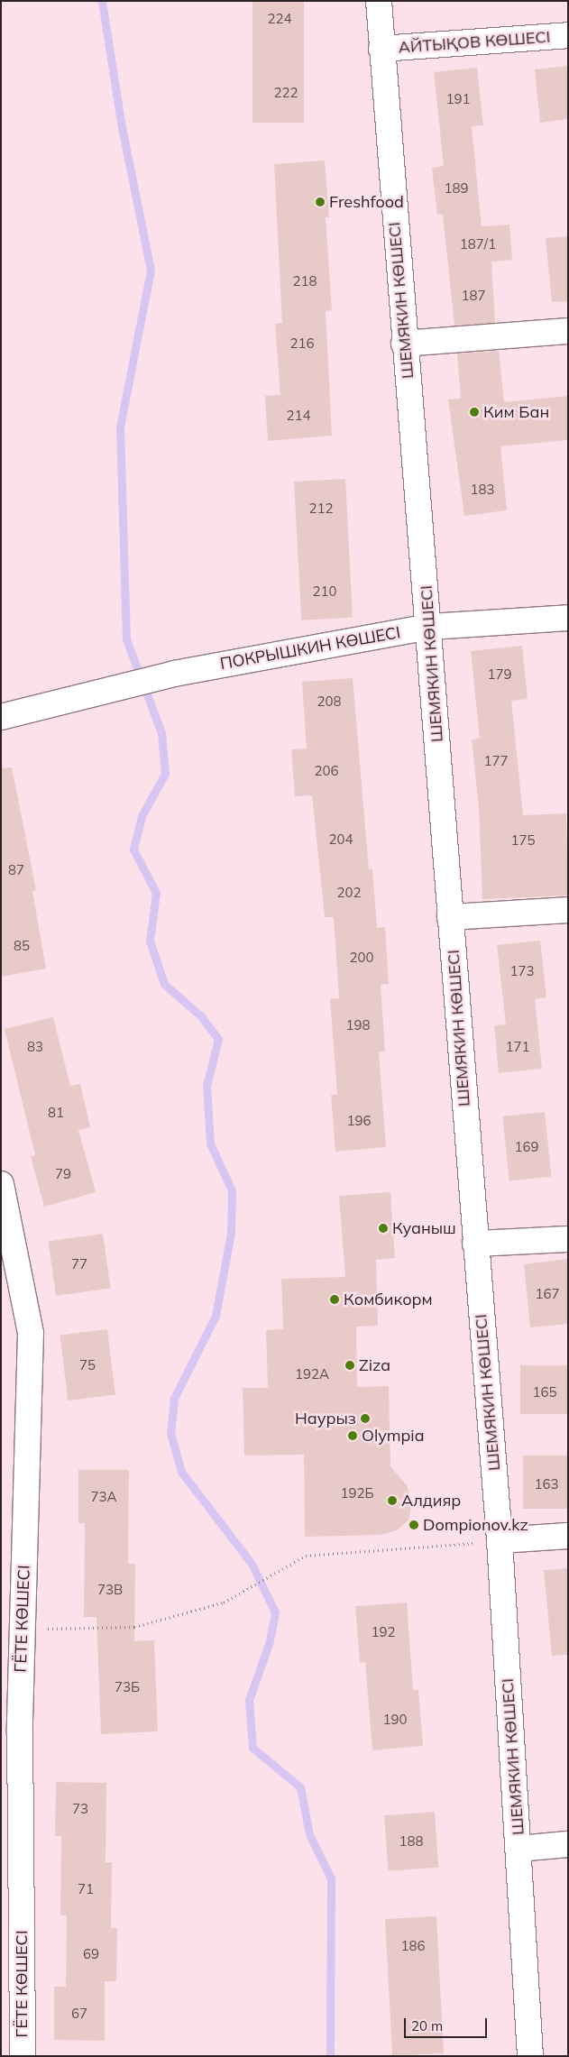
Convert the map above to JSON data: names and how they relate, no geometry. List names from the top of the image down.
{
  "streets": {
    "street": [
      "АЙТЫҚОВ КӨШЕСІ",
      "ШЕМЯКИН КӨШЕСІ",
      "ПОКРЫШКИН КӨШЕСІ",
      "ГЁТЕ КӨШЕСІ"
    ]
  },
  "crossings": [
    ["АЙТЫҚОВ КӨШЕСІ", "ШЕМЯКИН КӨШЕСІ"],
    ["ШЕМЯКИН КӨШЕСІ", "ПОКРЫШКИН КӨШЕСІ"]
  ],
  "places": [
    "Freshfood",
    "Ким Бан",
    "Куаныш",
    "Комбикорм",
    "Ziza",
    "Наурыз",
    "Olympia",
    "Алдияр",
    "Dompionov.kz"
  ],
  "house_numbers": [
    "224",
    "222",
    "191",
    "189",
    "187/1",
    "218",
    "187",
    "216",
    "214",
    "183",
    "212",
    "210",
    "179",
    "208",
    "177",
    "206",
    "204",
    "175",
    "87",
    "202",
    "85",
    "200",
    "173",
    "198",
    "83",
    "171",
    "81",
    "196",
    "169",
    "79",
    "77",
    "167",
    "75",
    "192А",
    "165",
    "163",
    "192Б",
    "73А",
    "73В",
    "192",
    "73Б",
    "190",
    "73",
    "188",
    "71",
    "186",
    "69",
    "67"
  ],
  "scale_bar": "20 m"
}
